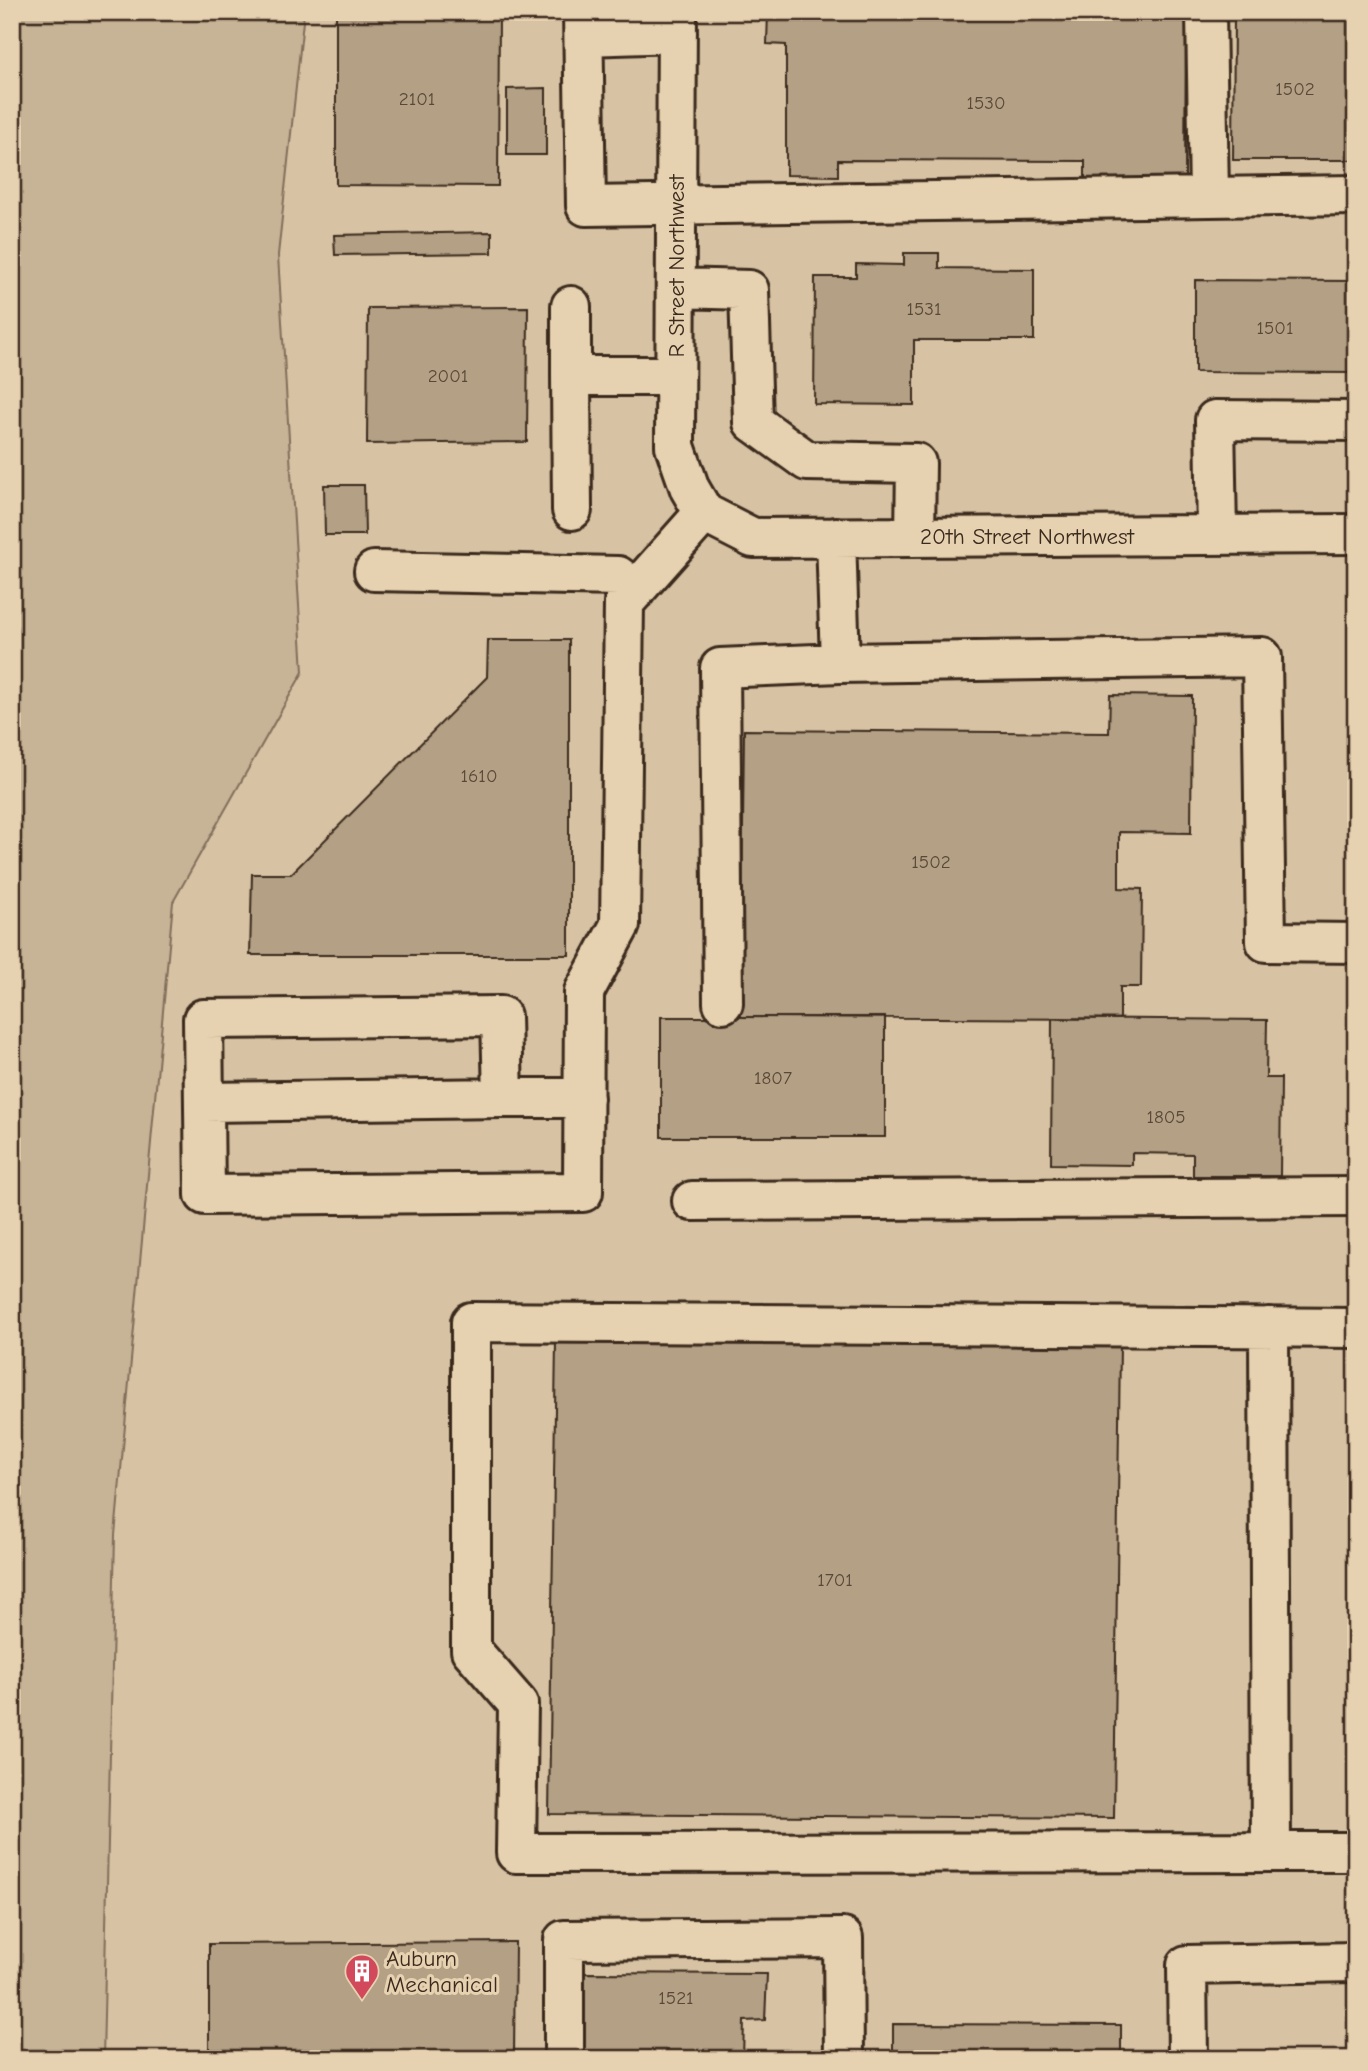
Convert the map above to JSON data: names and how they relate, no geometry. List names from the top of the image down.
{
  "streets": {
    "street": ["R Street Northwest", "20th Street Northwest"]
  },
  "crossings": [
    ["R Street Northwest", "20th Street Northwest"]
  ],
  "places": {
    "building": ["Auburn Mechanical"]
  },
  "house_numbers": [
    "1502",
    "2101",
    "1530",
    "1531",
    "1501",
    "2001",
    "1610",
    "1502",
    "1807",
    "1805",
    "1701",
    "1521"
  ]
}
